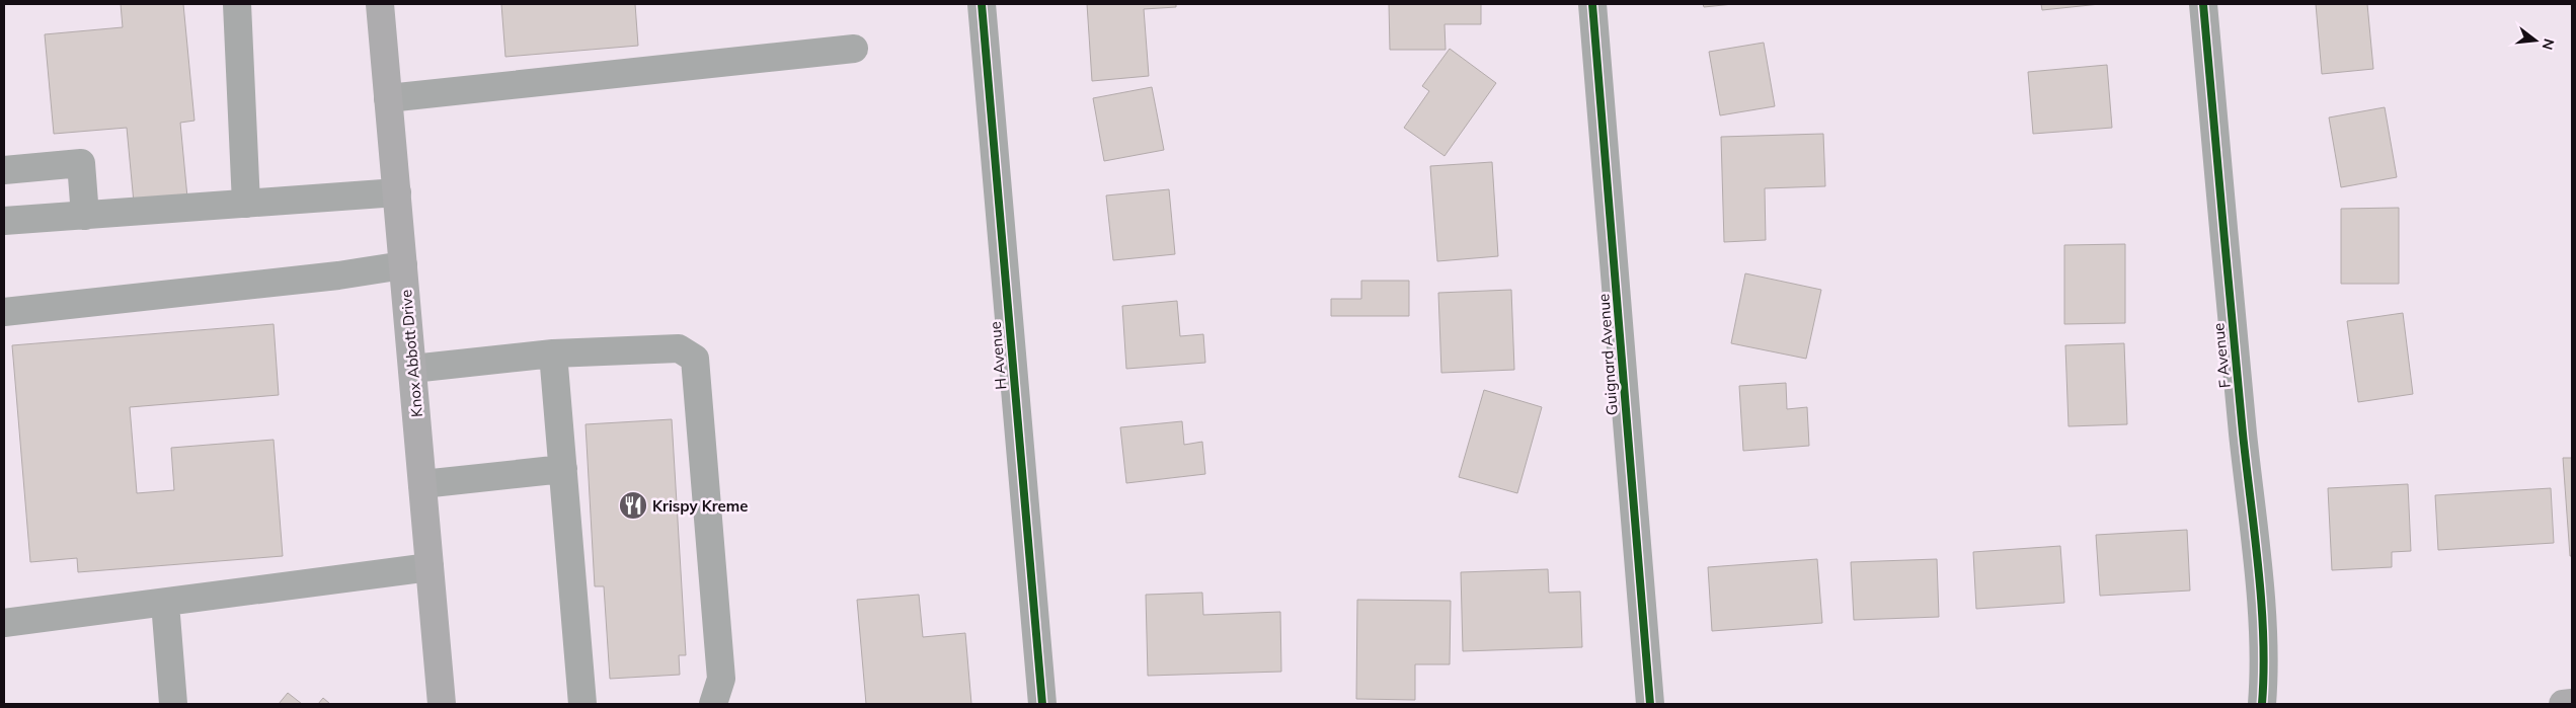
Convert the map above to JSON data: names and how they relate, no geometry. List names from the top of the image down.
{
  "streets": {
    "main road": ["Knox Abbott Drive"],
    "street": ["Guignard Avenue", "H Avenue", "F Avenue"]
  },
  "places": {
    "restaurant": ["Krispy Kreme"]
  },
  "north": "right"
}
